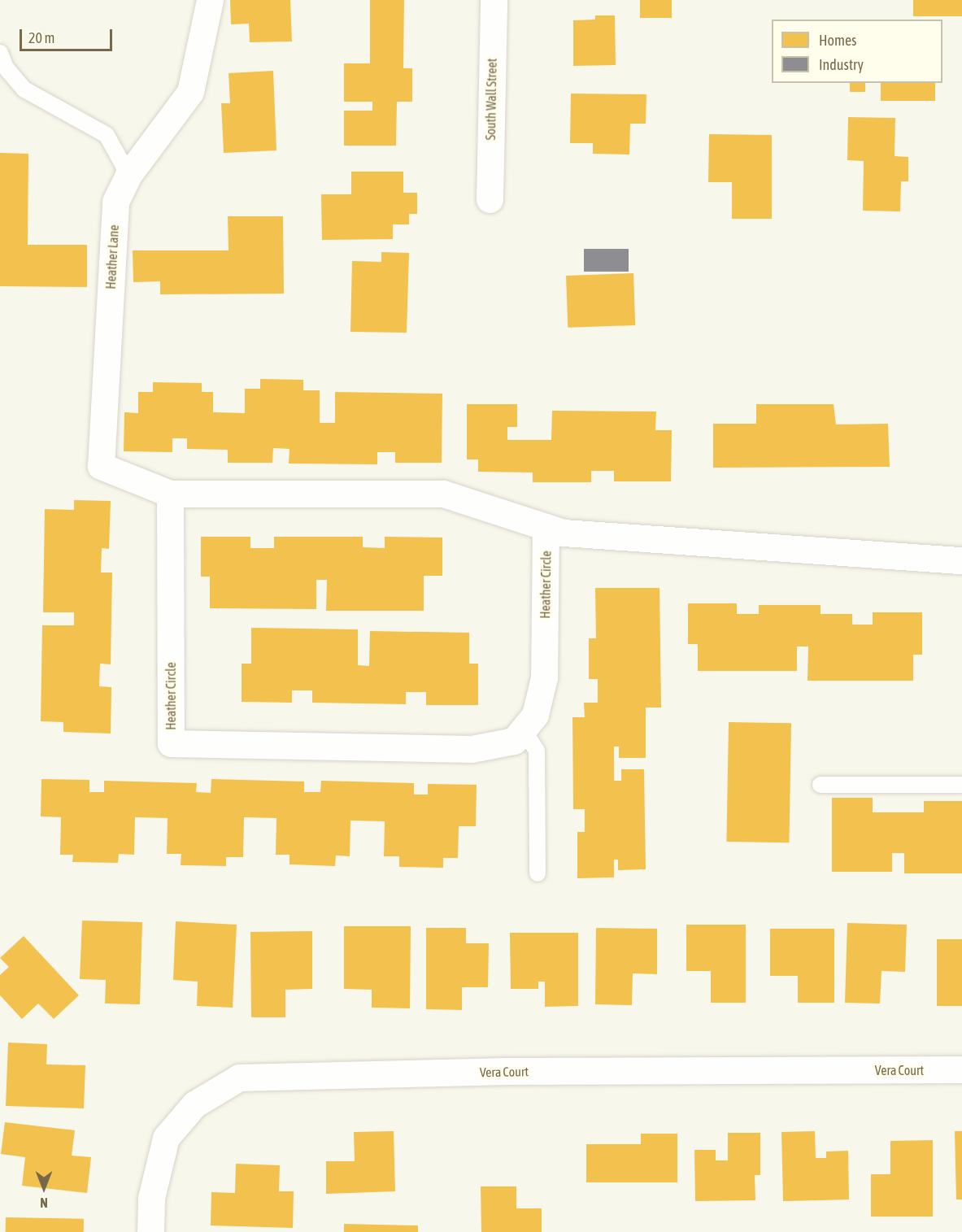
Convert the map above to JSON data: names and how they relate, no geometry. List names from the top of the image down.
{
  "streets": {
    "street": [
      "South Wall Street",
      "Heather Lane",
      "Heather Circle",
      "Vera Court"
    ]
  },
  "crossings": [
    ["Heather Lane", "Heather Circle"]
  ],
  "legend": ["Homes", "Industry"],
  "scale_bar": "20 m",
  "north": "bottom"
}
